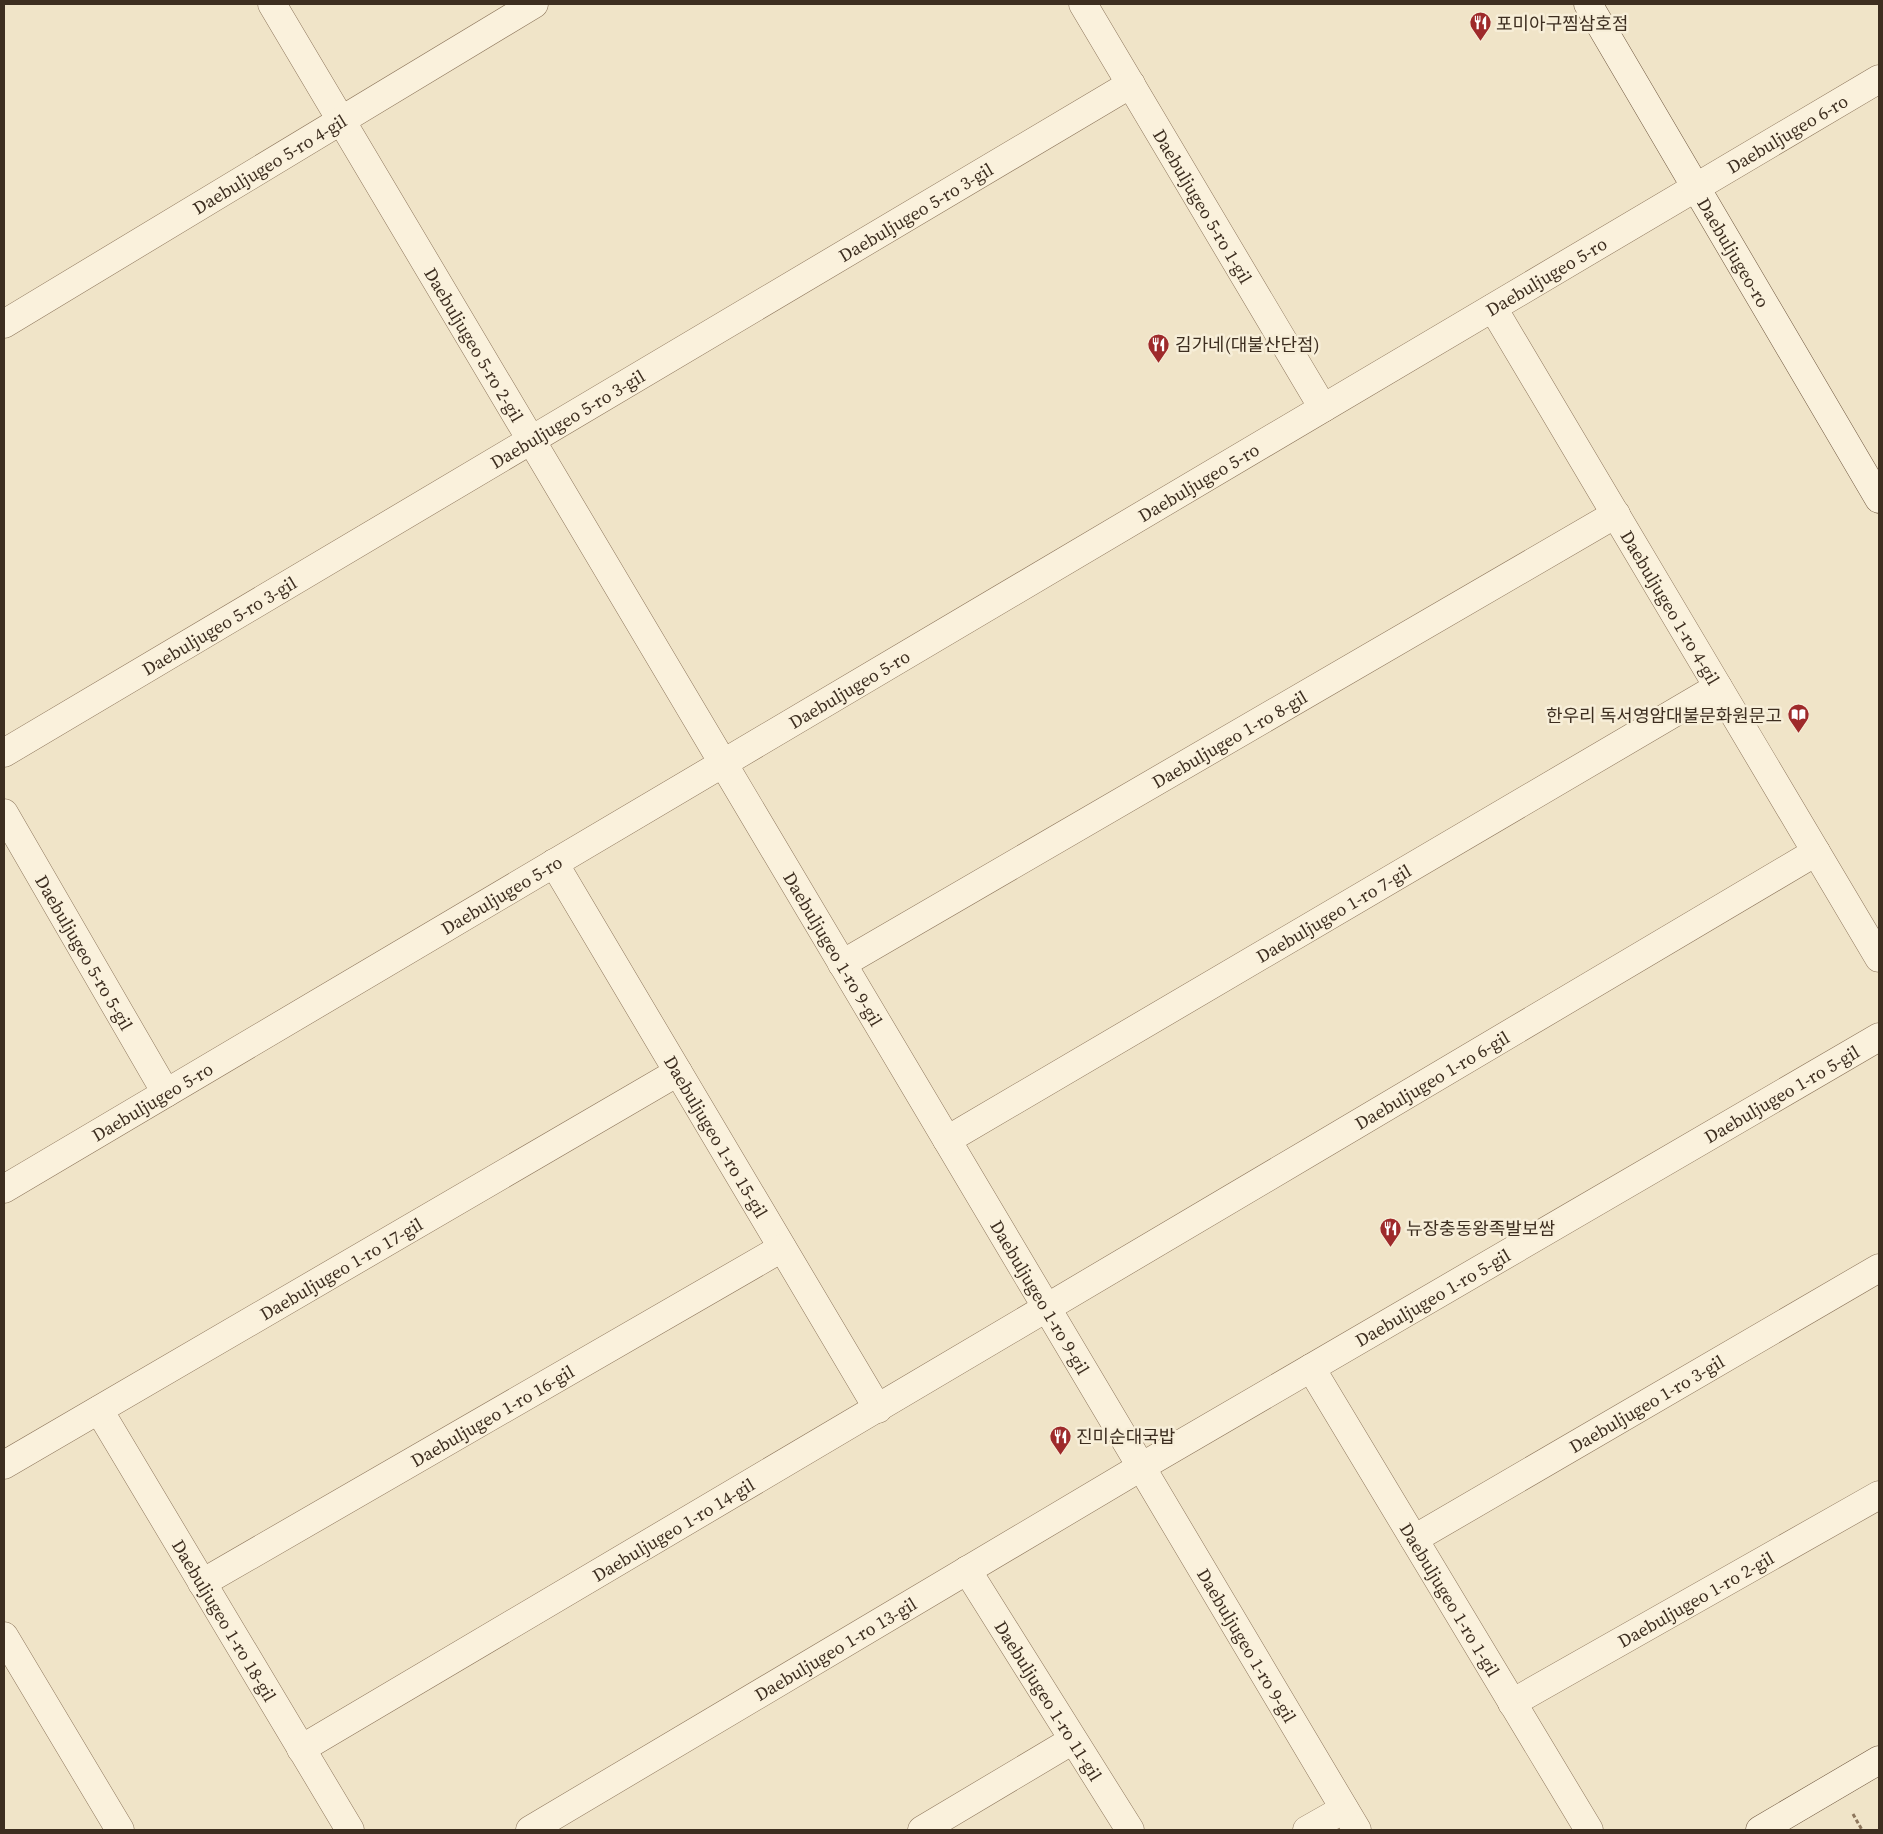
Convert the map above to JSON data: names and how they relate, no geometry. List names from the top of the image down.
{
  "streets": {
    "street": [
      "Daebuljugeo 6-ro",
      "Daebuljugeo 5-ro 4-gil",
      "Daebuljugeo 5-ro 1-gil",
      "Daebuljugeo 5-ro 3-gil",
      "Daebuljugeo-ro",
      "Daebuljugeo 5-ro",
      "Daebuljugeo 5-ro 2-gil",
      "Daebuljugeo 1-ro 4-gil",
      "Daebuljugeo 1-ro 8-gil",
      "Daebuljugeo 1-ro 7-gil",
      "Daebuljugeo 1-ro 9-gil",
      "Daebuljugeo 5-ro 5-gil",
      "Daebuljugeo 1-ro 6-gil",
      "Daebuljugeo 1-ro 5-gil",
      "Daebuljugeo 1-ro 15-gil",
      "Daebuljugeo 1-ro 17-gil",
      "Daebuljugeo 1-ro 3-gil",
      "Daebuljugeo 1-ro 16-gil",
      "Daebuljugeo 1-ro 14-gil",
      "Daebuljugeo 1-ro 1-gil",
      "Daebuljugeo 1-ro 2-gil",
      "Daebuljugeo 1-ro 18-gil",
      "Daebuljugeo 1-ro 13-gil",
      "Daebuljugeo 1-ro 11-gil"
    ]
  },
  "crossings": [
    ["Daebuljugeo 6-ro", "Daebuljugeo-ro"],
    ["Daebuljugeo 6-ro", "Daebuljugeo 5-ro"],
    ["Daebuljugeo 5-ro 4-gil", "Daebuljugeo 5-ro 2-gil"],
    ["Daebuljugeo 5-ro 1-gil", "Daebuljugeo 5-ro 3-gil"],
    ["Daebuljugeo 5-ro 1-gil", "Daebuljugeo 5-ro"],
    ["Daebuljugeo 5-ro 3-gil", "Daebuljugeo 5-ro 2-gil"],
    ["Daebuljugeo-ro", "Daebuljugeo 5-ro"],
    ["Daebuljugeo 5-ro", "Daebuljugeo 5-ro 2-gil"],
    ["Daebuljugeo 5-ro", "Daebuljugeo 1-ro 4-gil"],
    ["Daebuljugeo 5-ro", "Daebuljugeo 1-ro 9-gil"],
    ["Daebuljugeo 5-ro", "Daebuljugeo 5-ro 5-gil"],
    ["Daebuljugeo 5-ro", "Daebuljugeo 1-ro 15-gil"],
    ["Daebuljugeo 5-ro 2-gil", "Daebuljugeo 1-ro 9-gil"],
    ["Daebuljugeo 1-ro 4-gil", "Daebuljugeo 1-ro 8-gil"],
    ["Daebuljugeo 1-ro 4-gil", "Daebuljugeo 1-ro 7-gil"],
    ["Daebuljugeo 1-ro 4-gil", "Daebuljugeo 1-ro 6-gil"],
    ["Daebuljugeo 1-ro 8-gil", "Daebuljugeo 1-ro 9-gil"],
    ["Daebuljugeo 1-ro 7-gil", "Daebuljugeo 1-ro 9-gil"],
    ["Daebuljugeo 1-ro 9-gil", "Daebuljugeo 1-ro 6-gil"],
    ["Daebuljugeo 1-ro 9-gil", "Daebuljugeo 1-ro 5-gil"],
    ["Daebuljugeo 1-ro 9-gil", "Daebuljugeo 1-ro 14-gil"],
    ["Daebuljugeo 1-ro 9-gil", "Daebuljugeo 1-ro 13-gil"],
    ["Daebuljugeo 1-ro 6-gil", "Daebuljugeo 1-ro 14-gil"],
    ["Daebuljugeo 1-ro 5-gil", "Daebuljugeo 1-ro 1-gil"],
    ["Daebuljugeo 1-ro 5-gil", "Daebuljugeo 1-ro 13-gil"],
    ["Daebuljugeo 1-ro 15-gil", "Daebuljugeo 1-ro 17-gil"],
    ["Daebuljugeo 1-ro 15-gil", "Daebuljugeo 1-ro 16-gil"],
    ["Daebuljugeo 1-ro 15-gil", "Daebuljugeo 1-ro 14-gil"],
    ["Daebuljugeo 1-ro 17-gil", "Daebuljugeo 1-ro 18-gil"],
    ["Daebuljugeo 1-ro 3-gil", "Daebuljugeo 1-ro 1-gil"],
    ["Daebuljugeo 1-ro 16-gil", "Daebuljugeo 1-ro 18-gil"],
    ["Daebuljugeo 1-ro 14-gil", "Daebuljugeo 1-ro 18-gil"],
    ["Daebuljugeo 1-ro 1-gil", "Daebuljugeo 1-ro 2-gil"],
    ["Daebuljugeo 1-ro 13-gil", "Daebuljugeo 1-ro 11-gil"]
  ],
  "places": {
    "restaurant": [
      "포미아구찜삼호점",
      "김가네(대불산단점)",
      "뉴장충동왕족발보쌈",
      "진미순대국밥"
    ],
    "library": ["한우리 독서영암대불문화원문고"]
  }
}
